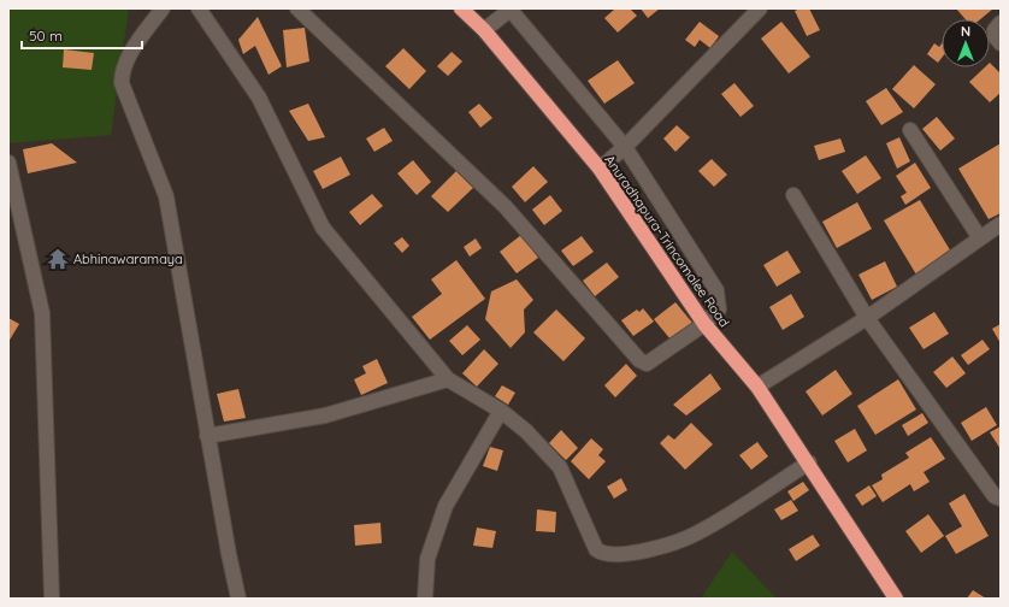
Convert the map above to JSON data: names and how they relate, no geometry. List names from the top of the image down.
{
  "streets": {
    "highway": ["Anuradhapura-Trincomalee Road"]
  },
  "places": {
    "temple": ["Abhinawaramaya"]
  },
  "scale_bar": "50 m",
  "north": "top"
}
